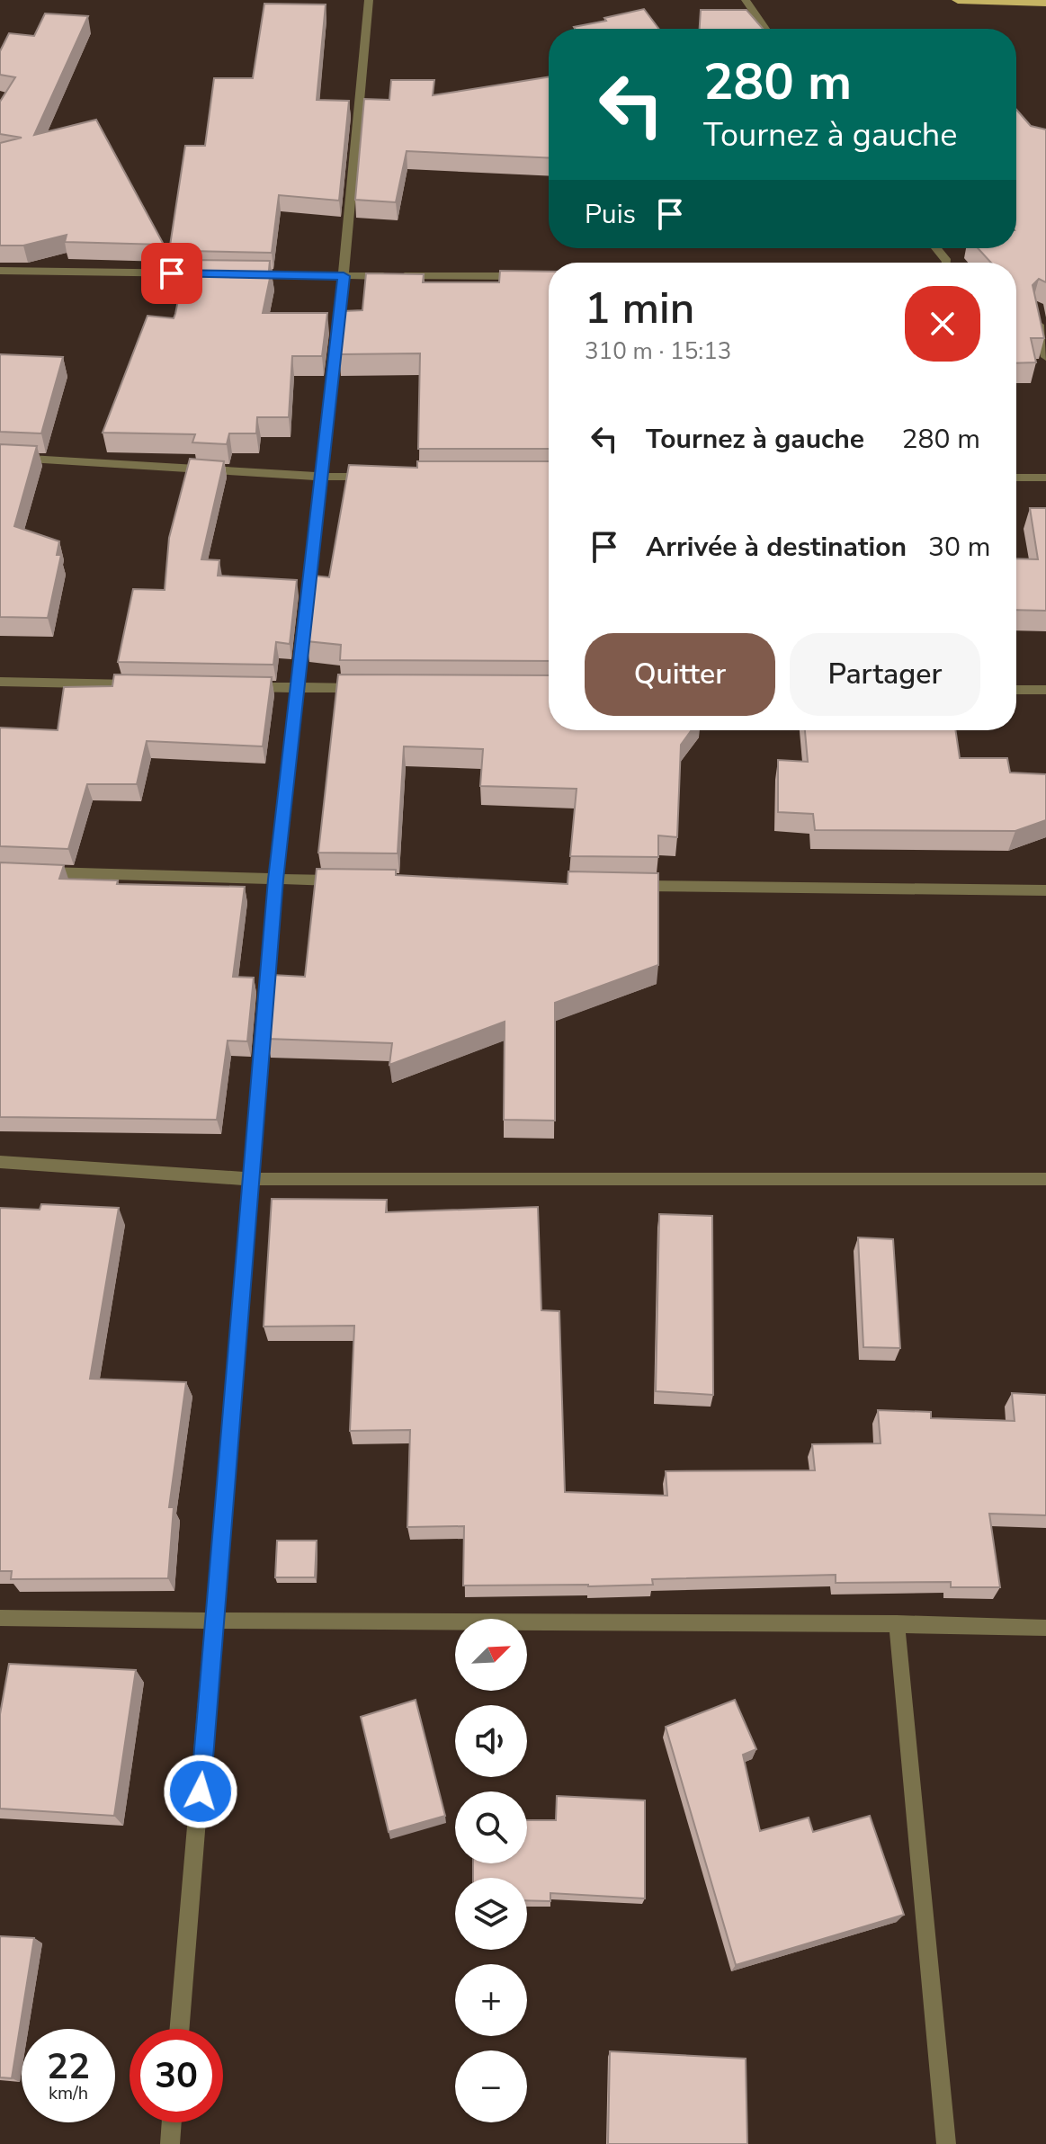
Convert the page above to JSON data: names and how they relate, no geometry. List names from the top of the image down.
{
  "north": "top right",
  "page": {
    "turn": ["280 m", "Tournez à gauche"],
    "then": "Puis",
    "heading": ["1 min", "310 m · 15:13"],
    "list": [
      {
        "name": "Tournez à gauche",
        "value": "280 m"
      },
      {
        "name": "Arrivée à destination",
        "value": "30 m"
      }
    ],
    "buttons": ["Quitter", "Partager"],
    "map_buttons": ["+", "−"],
    "speed": "22 km/h",
    "limit": "30"
  }
}
